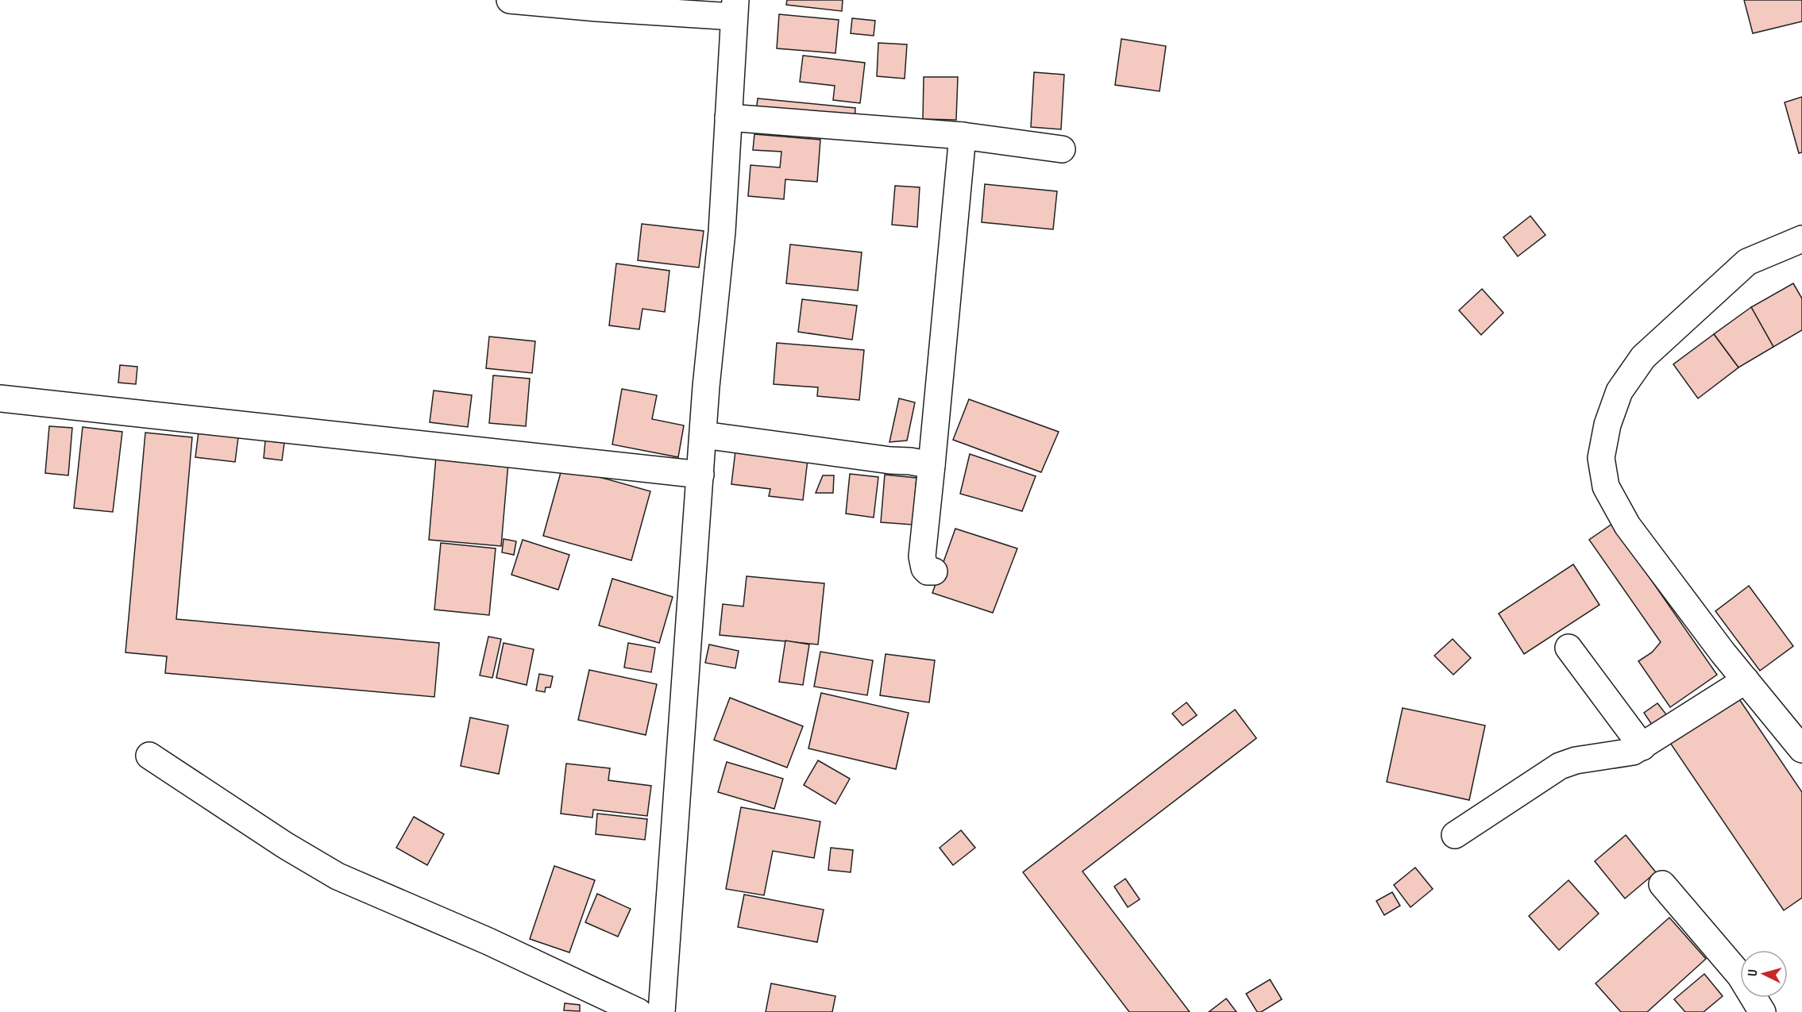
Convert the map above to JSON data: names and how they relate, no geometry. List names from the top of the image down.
{
  "north": "left"
}
